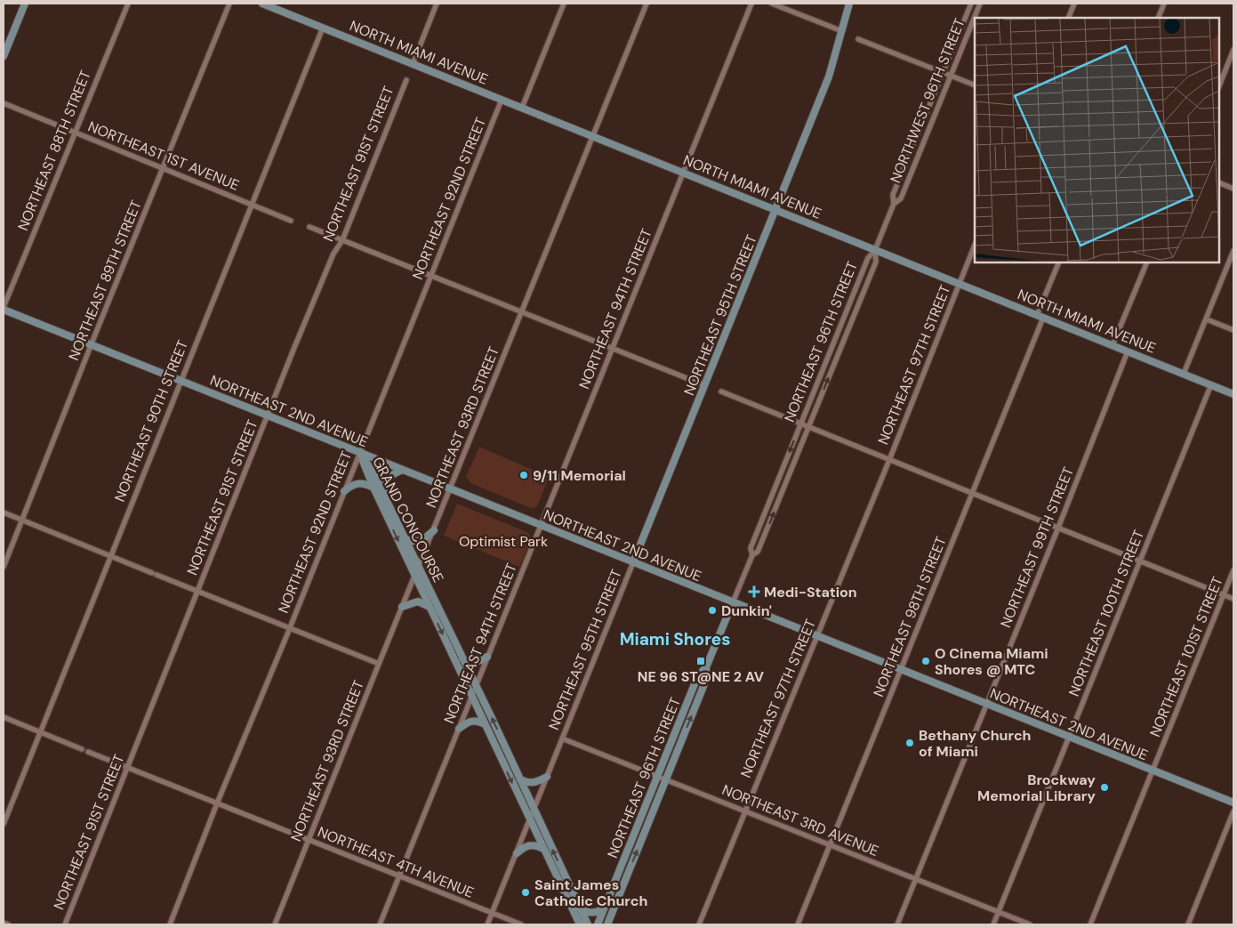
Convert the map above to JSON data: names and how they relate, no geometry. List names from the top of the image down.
{
  "streets": {
    "main road": [
      "NORTH MIAMI AVENUE",
      "NORTHEAST 95TH STREET",
      "NORTHEAST 96TH STREET",
      "NORTHEAST 2ND AVENUE",
      "GRAND CONCOURSE"
    ],
    "street": [
      "NORTHWEST 96TH STREET",
      "NORTHEAST 88TH STREET",
      "NORTHEAST 1ST AVENUE",
      "NORTHEAST 91ST STREET",
      "NORTHEAST 92ND STREET",
      "NORTHEAST 89TH STREET",
      "NORTHEAST 94TH STREET",
      "NORTHEAST 97TH STREET",
      "NORTHEAST 90TH STREET",
      "NORTHEAST 93RD STREET",
      "NORTHEAST 99TH STREET",
      "NORTHEAST 100TH STREET",
      "NORTHEAST 98TH STREET",
      "NORTHEAST 101ST STREET",
      "NORTHEAST 3RD AVENUE",
      "NORTHEAST 4TH AVENUE"
    ]
  },
  "crossings": [
    ["NORTH MIAMI AVENUE", "NORTHWEST 96TH STREET"],
    ["NORTH MIAMI AVENUE", "NORTHEAST 92ND STREET"],
    ["NORTH MIAMI AVENUE", "NORTHEAST 94TH STREET"],
    ["NORTH MIAMI AVENUE", "NORTHEAST 95TH STREET"],
    ["NORTH MIAMI AVENUE", "NORTHEAST 96TH STREET"],
    ["NORTH MIAMI AVENUE", "NORTHEAST 97TH STREET"],
    ["NORTH MIAMI AVENUE", "NORTHEAST 90TH STREET"],
    ["NORTH MIAMI AVENUE", "NORTHEAST 93RD STREET"],
    ["NORTH MIAMI AVENUE", "NORTHEAST 99TH STREET"],
    ["NORTH MIAMI AVENUE", "NORTHEAST 100TH STREET"],
    ["NORTH MIAMI AVENUE", "NORTHEAST 98TH STREET"],
    ["NORTHWEST 96TH STREET", "NORTHEAST 96TH STREET"],
    ["NORTHEAST 88TH STREET", "NORTHEAST 1ST AVENUE"],
    ["NORTHEAST 88TH STREET", "NORTHEAST 2ND AVENUE"],
    ["NORTHEAST 1ST AVENUE", "NORTHEAST 89TH STREET"],
    ["NORTHEAST 1ST AVENUE", "NORTHEAST 90TH STREET"],
    ["NORTHEAST 91ST STREET", "NORTHEAST 2ND AVENUE"],
    ["NORTHEAST 91ST STREET", "NORTHEAST 4TH AVENUE"],
    ["NORTHEAST 92ND STREET", "NORTHEAST 2ND AVENUE"],
    ["NORTHEAST 92ND STREET", "GRAND CONCOURSE"],
    ["NORTHEAST 92ND STREET", "NORTHEAST 4TH AVENUE"],
    ["NORTHEAST 89TH STREET", "NORTHEAST 2ND AVENUE"],
    ["NORTHEAST 94TH STREET", "NORTHEAST 2ND AVENUE"],
    ["NORTHEAST 94TH STREET", "GRAND CONCOURSE"],
    ["NORTHEAST 94TH STREET", "NORTHEAST 4TH AVENUE"],
    ["NORTHEAST 95TH STREET", "NORTHEAST 2ND AVENUE"],
    ["NORTHEAST 95TH STREET", "GRAND CONCOURSE"],
    ["NORTHEAST 95TH STREET", "NORTHEAST 3RD AVENUE"],
    ["NORTHEAST 95TH STREET", "NORTHEAST 4TH AVENUE"],
    ["NORTHEAST 96TH STREET", "NORTHEAST 2ND AVENUE"],
    ["NORTHEAST 96TH STREET", "NORTHEAST 3RD AVENUE"],
    ["NORTHEAST 97TH STREET", "NORTHEAST 2ND AVENUE"],
    ["NORTHEAST 97TH STREET", "NORTHEAST 3RD AVENUE"],
    ["NORTHEAST 2ND AVENUE", "NORTHEAST 90TH STREET"],
    ["NORTHEAST 2ND AVENUE", "NORTHEAST 93RD STREET"],
    ["NORTHEAST 2ND AVENUE", "GRAND CONCOURSE"],
    ["NORTHEAST 2ND AVENUE", "NORTHEAST 99TH STREET"],
    ["NORTHEAST 2ND AVENUE", "NORTHEAST 100TH STREET"],
    ["NORTHEAST 2ND AVENUE", "NORTHEAST 98TH STREET"],
    ["NORTHEAST 2ND AVENUE", "NORTHEAST 101ST STREET"],
    ["NORTHEAST 93RD STREET", "GRAND CONCOURSE"],
    ["NORTHEAST 93RD STREET", "NORTHEAST 4TH AVENUE"],
    ["NORTHEAST 99TH STREET", "NORTHEAST 3RD AVENUE"],
    ["NORTHEAST 100TH STREET", "NORTHEAST 3RD AVENUE"],
    ["NORTHEAST 98TH STREET", "NORTHEAST 3RD AVENUE"]
  ],
  "districts": ["Miami Shores"],
  "parks": ["Optimist Park"],
  "places": {
    "other": [
      "9/11 Memorial",
      "Dunkin'",
      "O Cinema Miami Shores @ MTC",
      "Bethany Church of Miami",
      "Brockway Memorial Library",
      "Saint James Catholic Church"
    ],
    "health": ["Medi-Station"],
    "transit": ["NE 96 ST@NE 2 AV"]
  }
}
